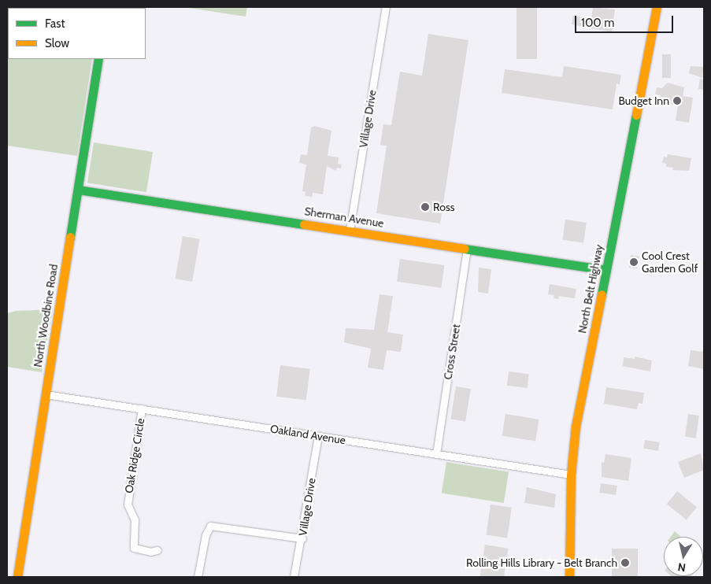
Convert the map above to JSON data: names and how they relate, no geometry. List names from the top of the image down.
{
  "streets": {
    "street": [
      "Village Drive",
      "Sherman Avenue",
      "North Belt Highway",
      "North Woodbine Road",
      "Cross Street",
      "Oakland Avenue",
      "Oak Ridge Circle"
    ]
  },
  "crossings": [
    ["Village Drive", "Sherman Avenue"],
    ["Village Drive", "Oakland Avenue"],
    ["Sherman Avenue", "North Belt Highway"],
    ["Sherman Avenue", "North Woodbine Road"],
    ["Sherman Avenue", "Cross Street"],
    ["North Belt Highway", "Oakland Avenue"],
    ["North Woodbine Road", "Oakland Avenue"],
    ["Cross Street", "Oakland Avenue"],
    ["Oakland Avenue", "Oak Ridge Circle"]
  ],
  "places": [
    "Budget Inn",
    "Ross",
    "Cool Crest Garden Golf",
    "Rolling Hills Library - Belt Branch"
  ],
  "legend": ["Fast", "Slow"],
  "scale_bar": "100 m",
  "north": "bottom"
}
